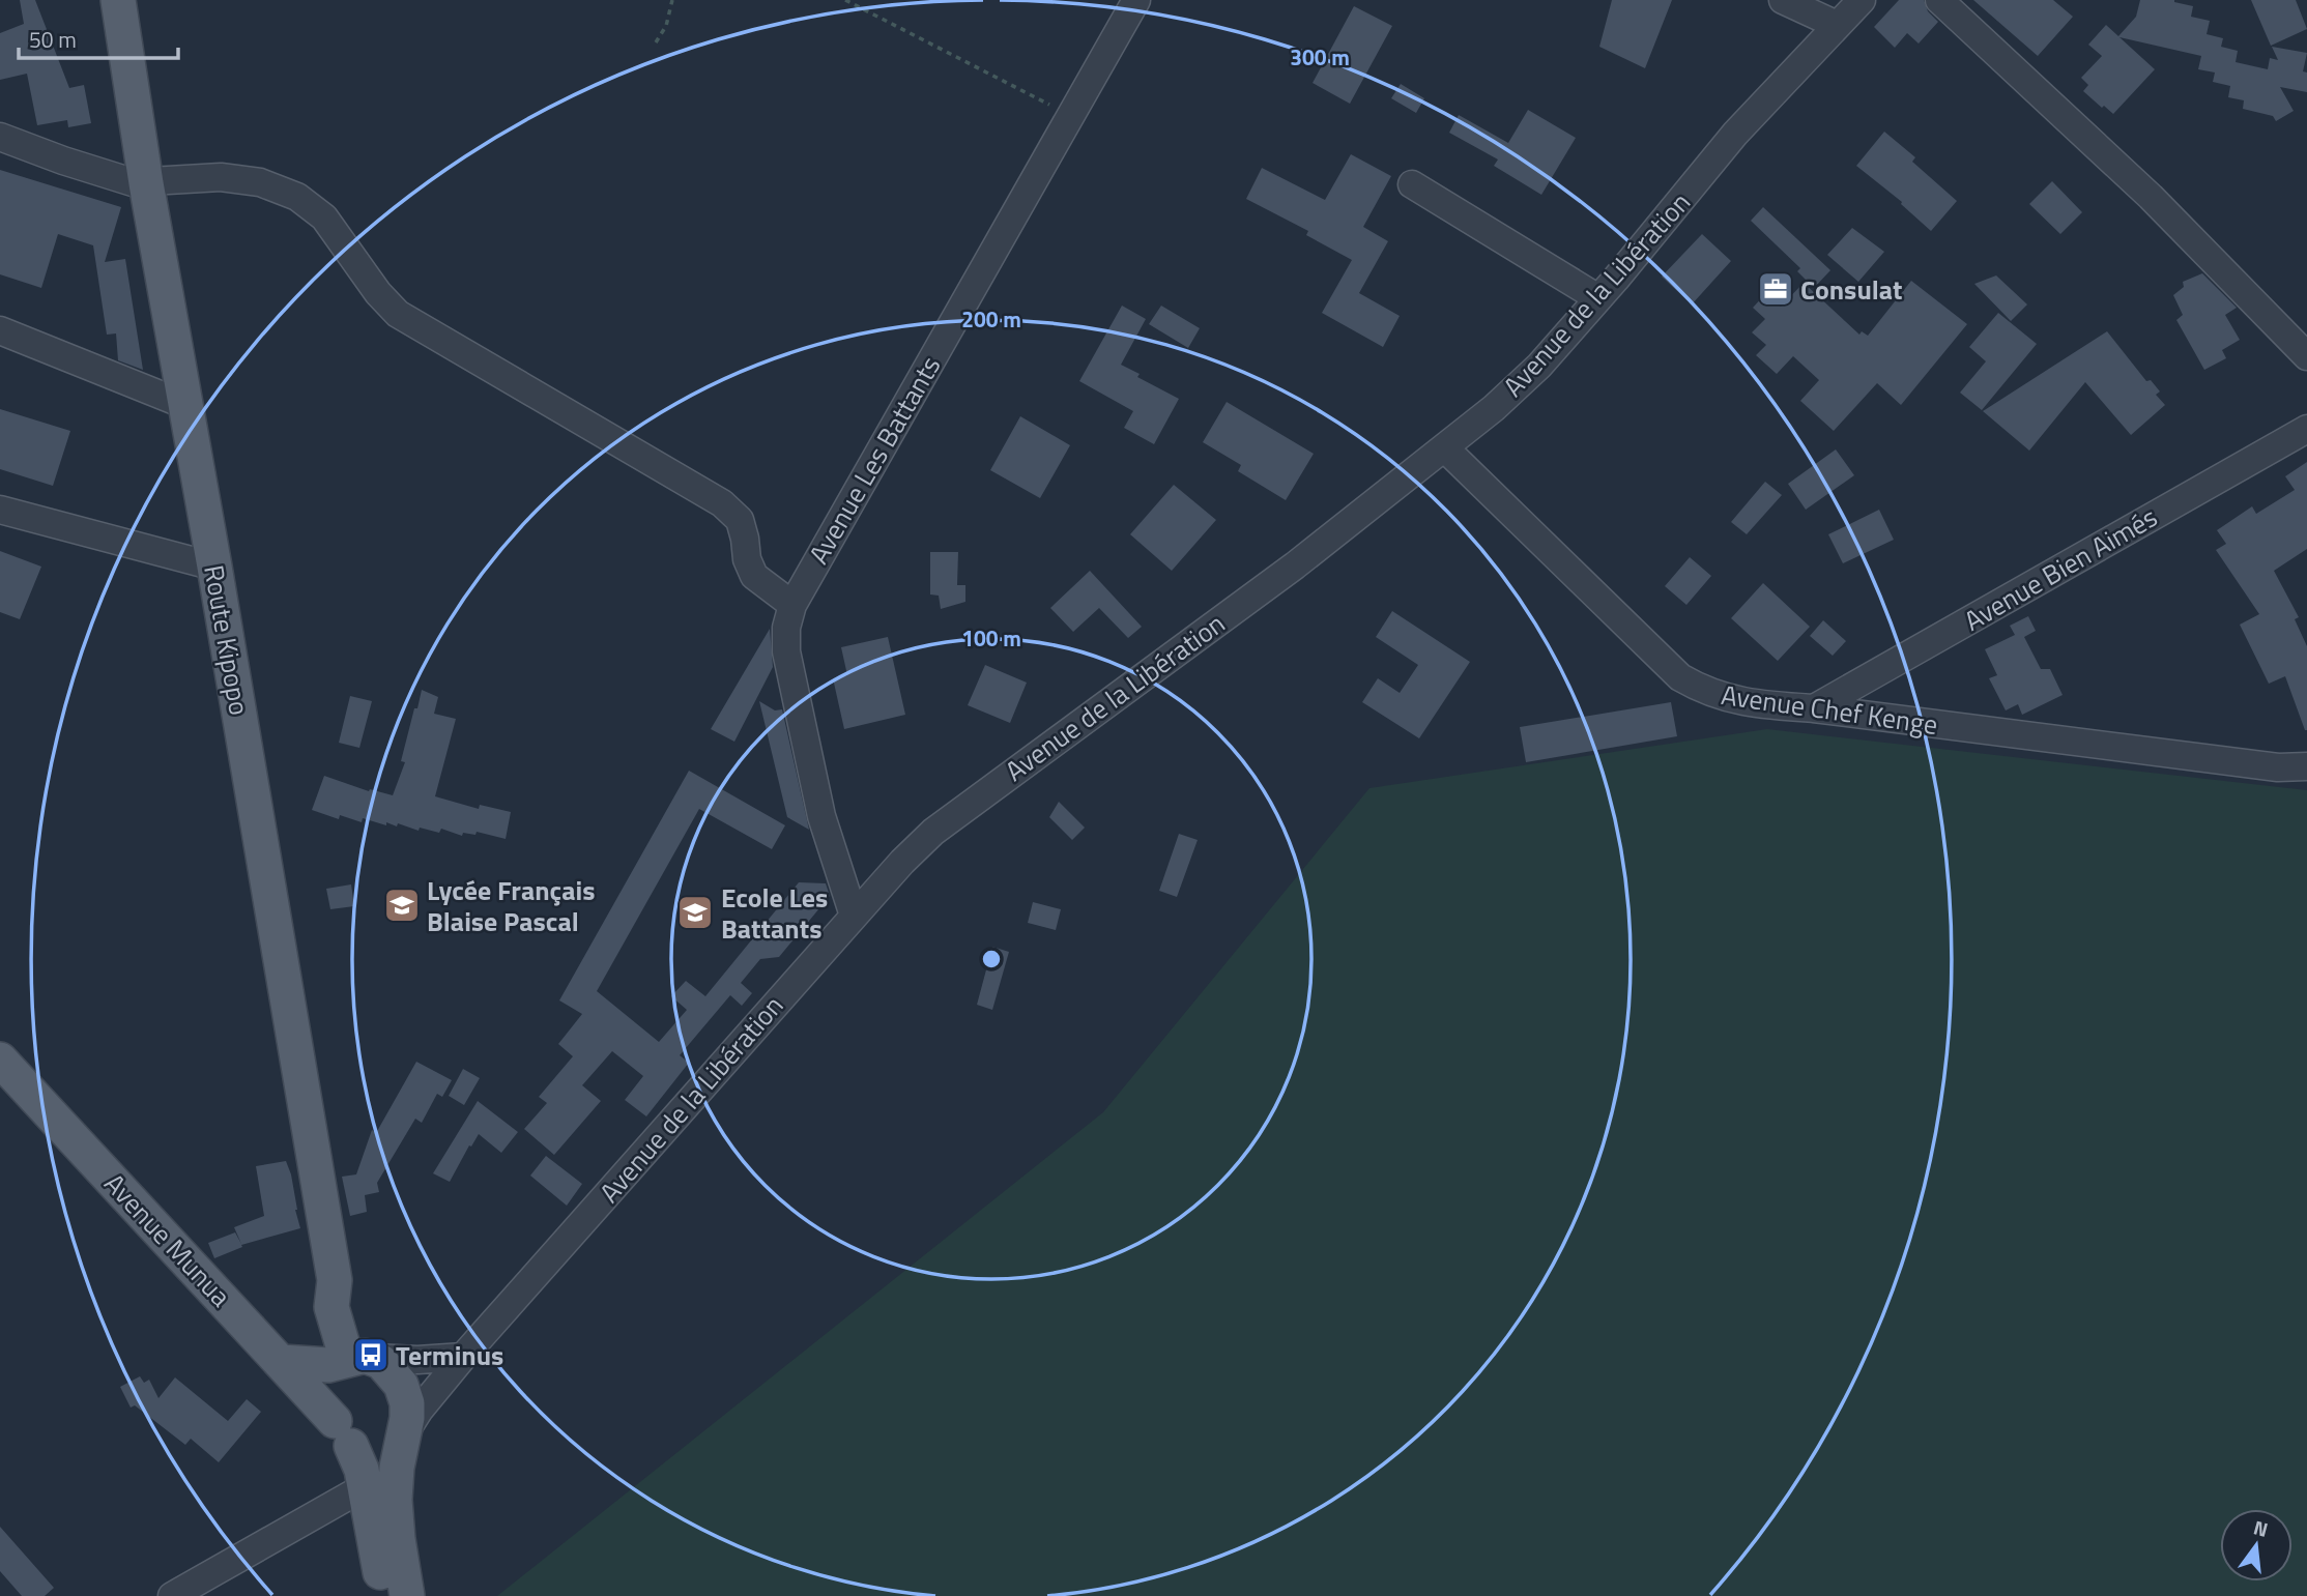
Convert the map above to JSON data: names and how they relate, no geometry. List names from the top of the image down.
{
  "streets": {
    "main road": ["Route Kipopo", "Avenue Munua"],
    "street": [
      "Avenue de la Libération",
      "Avenue Les Battants",
      "Avenue Bien Aimés",
      "Avenue Chef Kenge"
    ]
  },
  "crossings": [
    ["Avenue de la Libération", "Avenue Les Battants"],
    ["Avenue de la Libération", "Route Kipopo"],
    ["Avenue de la Libération", "Avenue Chef Kenge"],
    ["Avenue de la Libération", "Avenue Munua"],
    ["Avenue Bien Aimés", "Avenue Chef Kenge"],
    ["Route Kipopo", "Avenue Munua"]
  ],
  "places": {
    "office": ["Consulat"],
    "school or university": ["Lycée Français Blaise Pascal", "Ecole Les Battants"],
    "bus stop": ["Terminus"]
  },
  "scale_bar": "50 m",
  "north": "top",
  "rings": ["300 m", "200 m", "100 m"]
}
